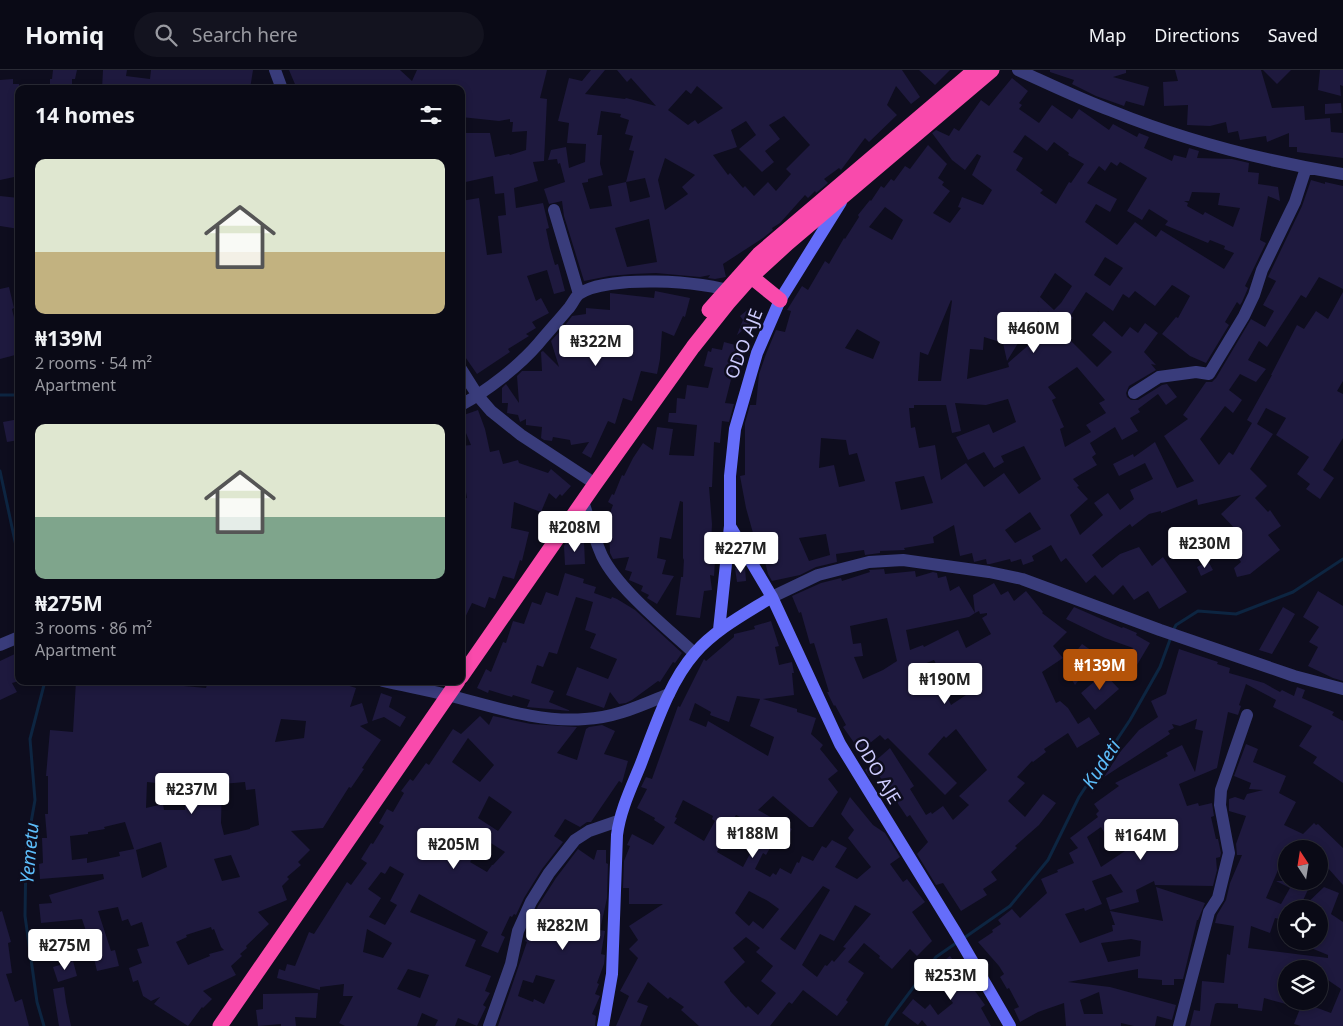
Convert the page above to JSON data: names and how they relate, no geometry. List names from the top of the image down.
{
  "streets": {
    "street": ["ODO AJE"]
  },
  "water": ["Kudeti", "Yemetu"],
  "north": "top",
  "page": {
    "header": "Homiq",
    "search": "Search here",
    "nav": ["Map", "Directions", "Saved"],
    "heading": "14 homes",
    "list": [
      {
        "name": "₦139M",
        "note": "2 rooms · 54 m² · Apartment"
      },
      {
        "name": "₦275M",
        "note": "3 rooms · 86 m² · Apartment"
      }
    ],
    "price": [
      "₦460M",
      "₦322M",
      "₦208M",
      "₦230M",
      "₦227M",
      "₦139M",
      "₦190M",
      "₦237M",
      "₦188M",
      "₦164M",
      "₦205M",
      "₦282M",
      "₦275M",
      "₦253M"
    ]
  }
}
